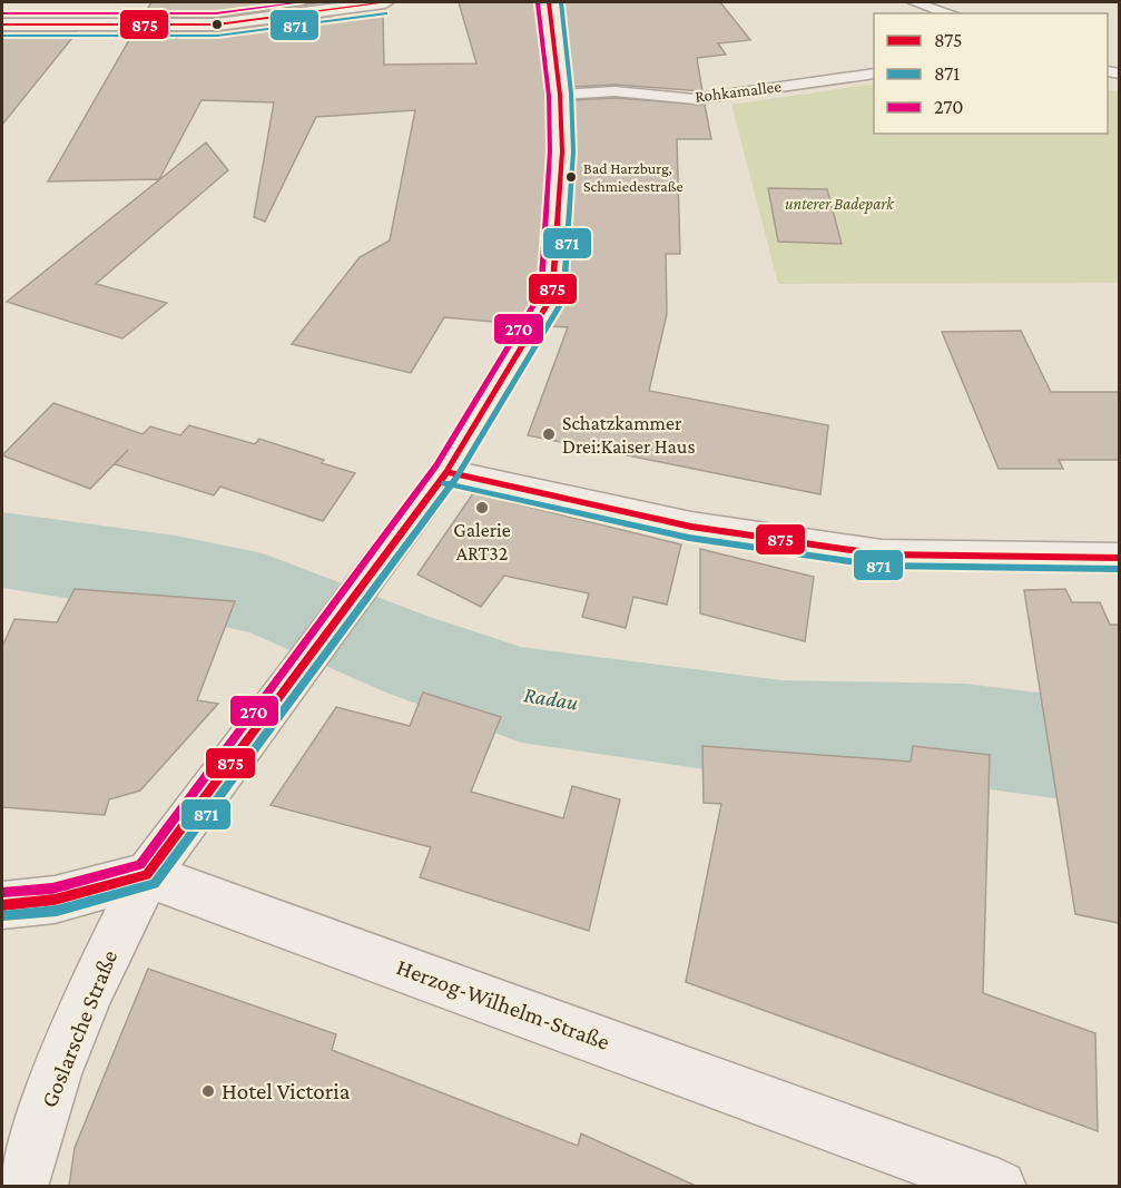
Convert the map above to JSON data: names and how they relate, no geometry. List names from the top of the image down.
{
  "streets": {
    "street": ["Herzog-Wilhelm-Straße", "Goslarsche Straße"],
    "lane": ["Rohkamallee"]
  },
  "crossings": [
    ["Rohkamallee", "Goslarsche Straße"],
    ["Herzog-Wilhelm-Straße", "Goslarsche Straße"]
  ],
  "water": ["Radau"],
  "parks": ["unterer Badepark"],
  "places": [
    "Bad Harzburg, Schmiedestraße",
    "Schatzkammer Drei:Kaiser Haus",
    "Galerie ART32",
    "Hotel Victoria"
  ],
  "lines": ["transit line 875", "transit line 871", "transit line 270"],
  "legend": ["875", "871", "270"]
}
